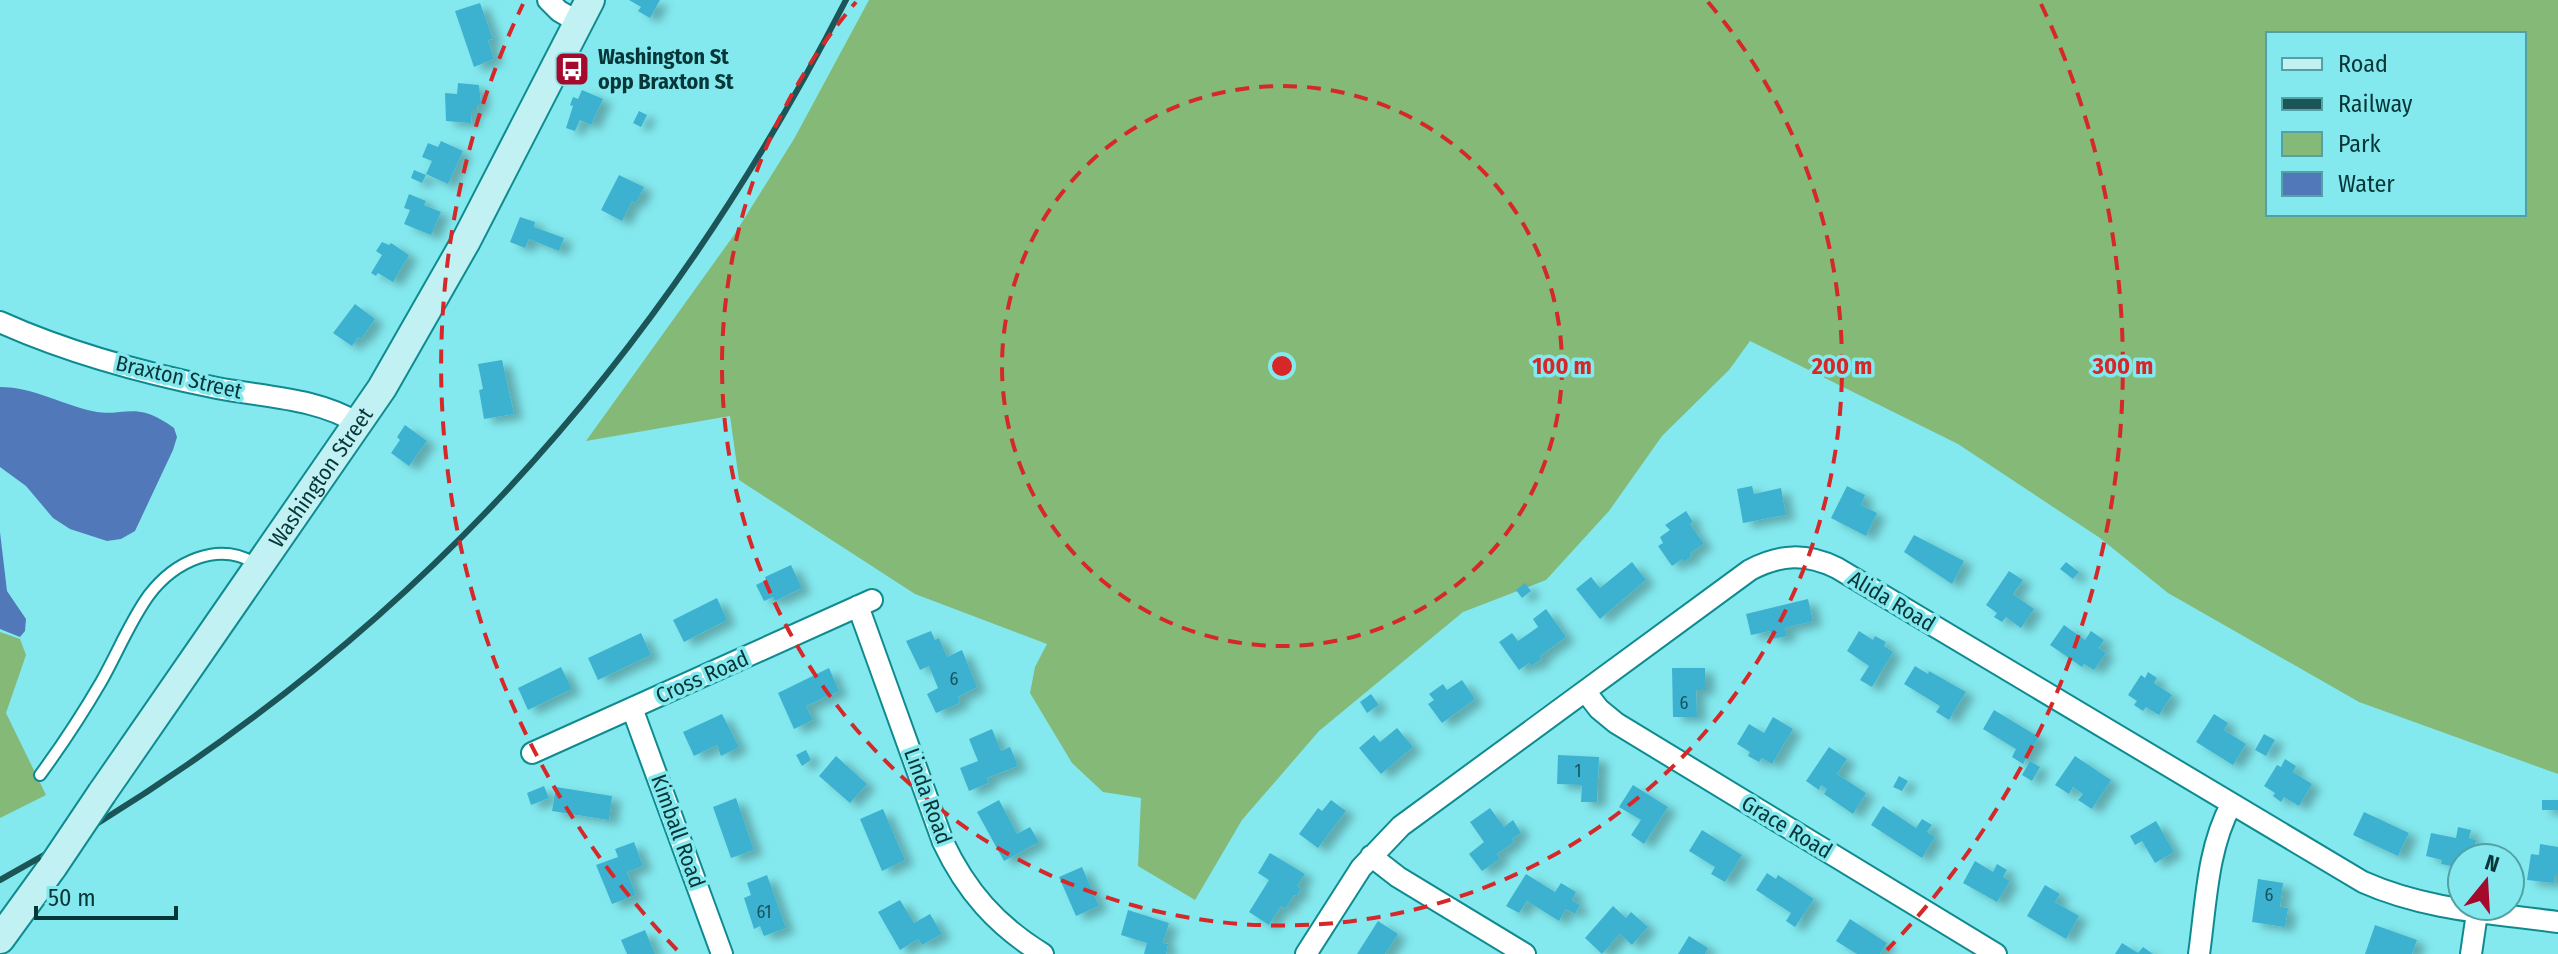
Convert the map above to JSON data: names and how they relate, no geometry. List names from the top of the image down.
{
  "streets": {
    "main road": ["Washington Street"],
    "street": [
      "Braxton Street",
      "Alida Road",
      "Cross Road",
      "Linda Road",
      "Grace Road",
      "Kimball Road"
    ]
  },
  "crossings": [
    ["Braxton Street", "Washington Street"],
    ["Alida Road", "Grace Road"],
    ["Cross Road", "Linda Road"],
    ["Cross Road", "Kimball Road"]
  ],
  "places": {
    "bus stop": ["Washington St opp Braxton St"]
  },
  "house_numbers": [
    "6",
    "6",
    "1",
    "6",
    "61"
  ],
  "legend": [
    "Road",
    "Railway",
    "Park",
    "Water"
  ],
  "scale_bar": "50 m",
  "north": "top",
  "rings": ["100 m", "200 m", "300 m"]
}
